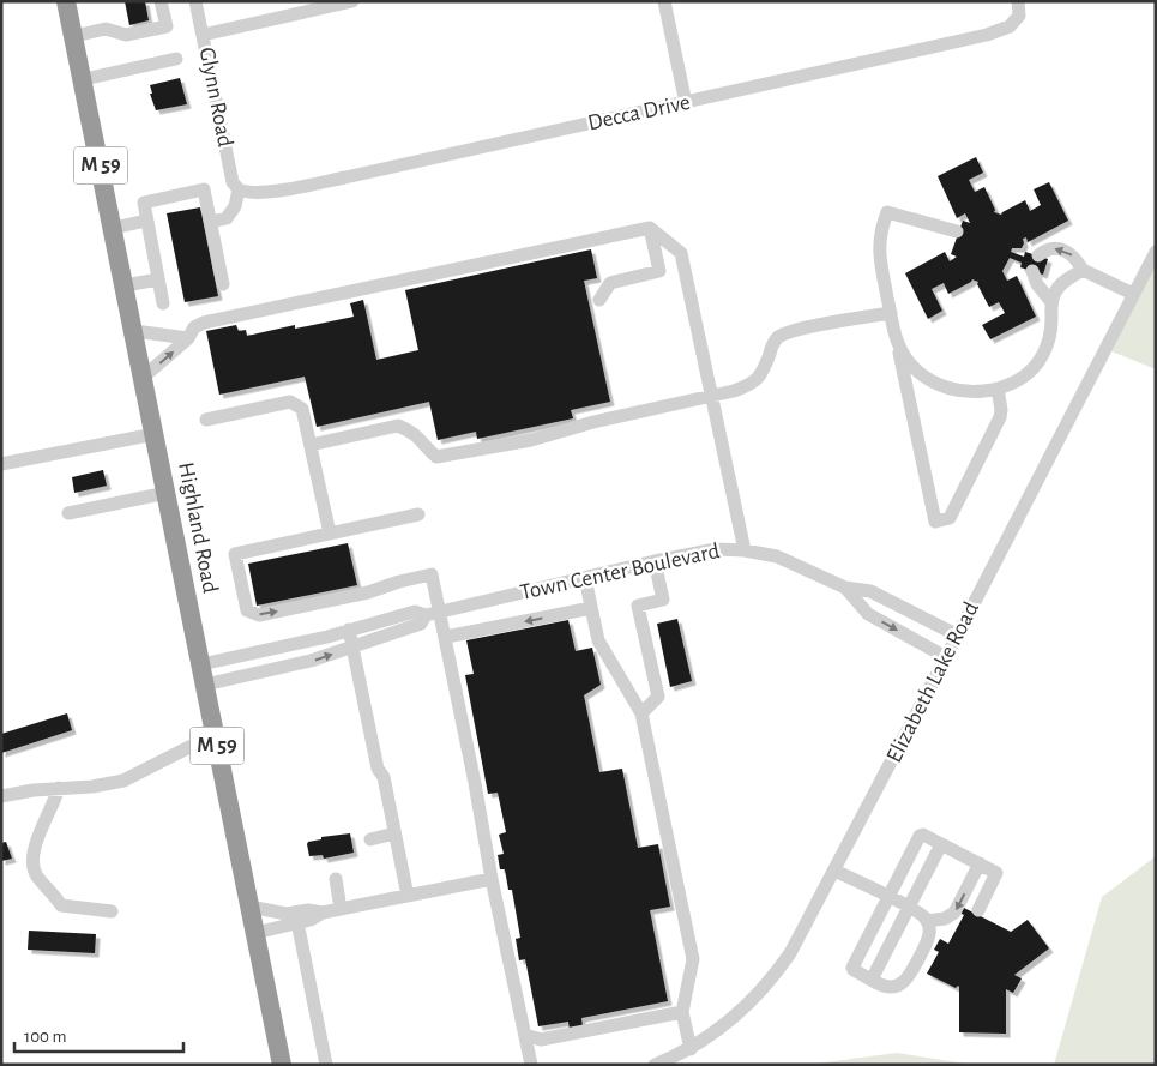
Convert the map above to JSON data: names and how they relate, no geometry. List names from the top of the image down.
{
  "streets": {
    "highway": ["M 59", "Highland Road"],
    "street": [
      "Glynn Road",
      "Decca Drive",
      "Town Center Boulevard",
      "Elizabeth Lake Road"
    ]
  },
  "crossings": [
    ["Glynn Road", "Decca Drive"],
    ["Highland Road", "Town Center Boulevard"],
    ["Town Center Boulevard", "Elizabeth Lake Road"]
  ],
  "scale_bar": "100 m"
}
